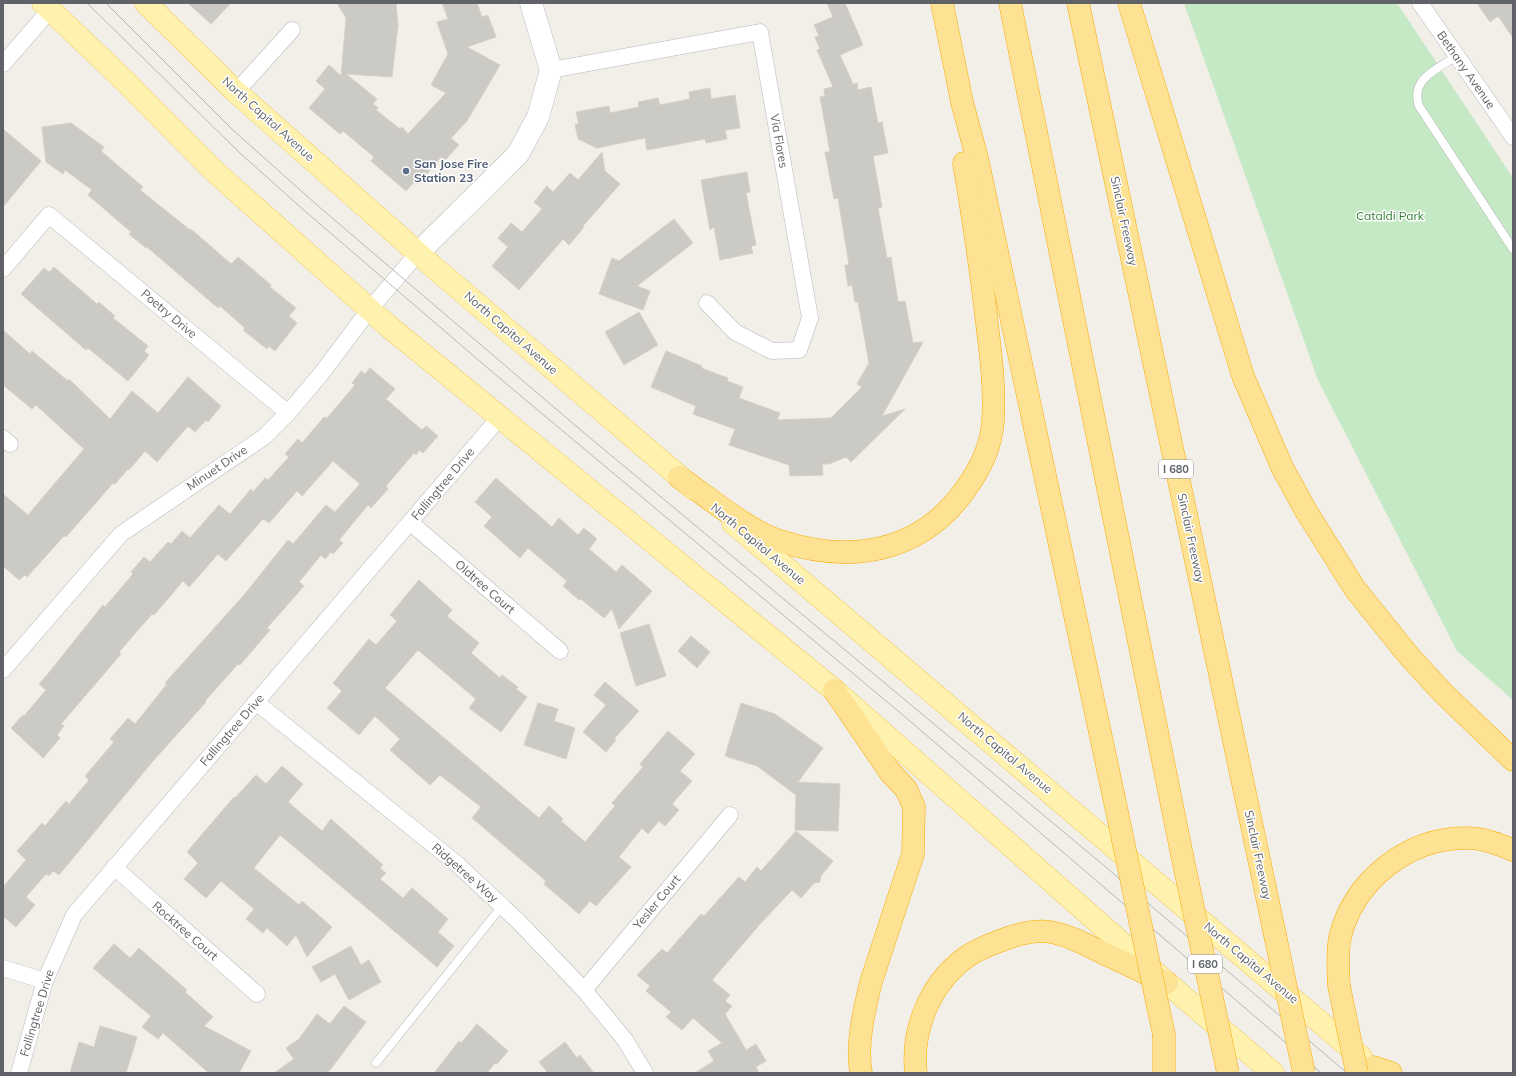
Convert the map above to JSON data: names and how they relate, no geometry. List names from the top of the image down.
{
  "streets": {
    "highway": ["Sinclair Freeway", "I 680"],
    "main road": ["North Capitol Avenue"],
    "street": [
      "Bethany Avenue",
      "Via Flores",
      "Poetry Drive",
      "Minuet Drive",
      "Fallingtree Drive",
      "Oldtree Court",
      "Ridgetree Way",
      "Yesler Court",
      "Rocktree Court"
    ]
  },
  "crossings": [
    ["North Capitol Avenue", "Minuet Drive"],
    ["Poetry Drive", "Minuet Drive"],
    ["Fallingtree Drive", "Oldtree Court"],
    ["Fallingtree Drive", "Ridgetree Way"],
    ["Fallingtree Drive", "Rocktree Court"],
    ["Ridgetree Way", "Yesler Court"]
  ],
  "parks": ["Cataldi Park"],
  "places": ["San Jose Fire Station 23"]
}
